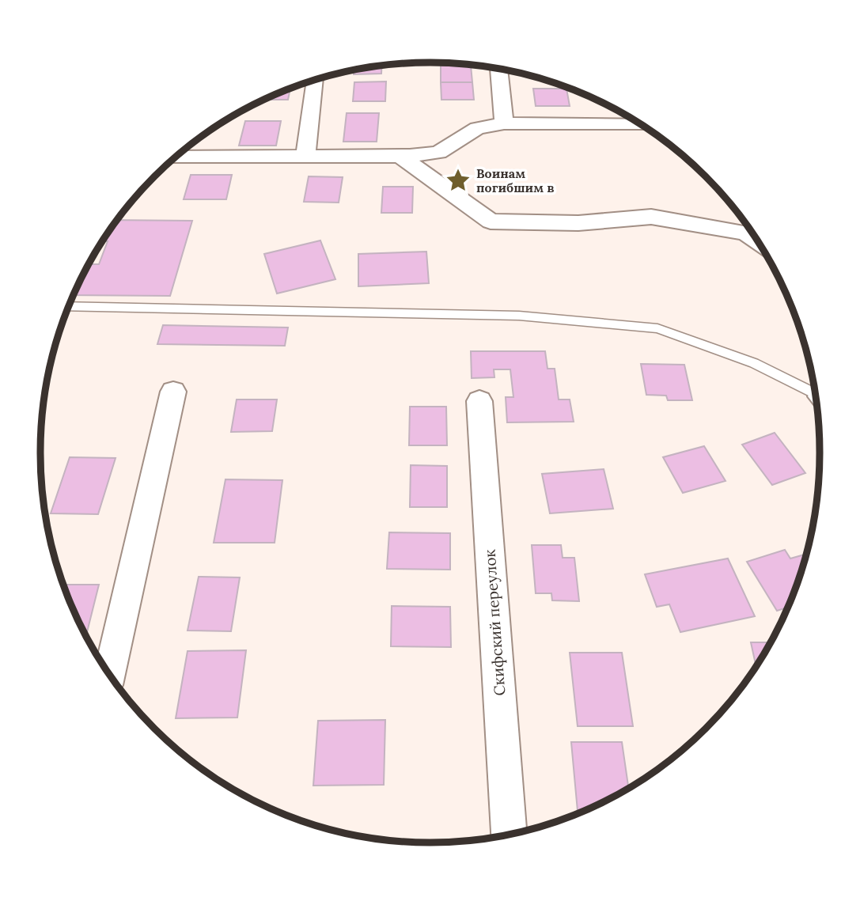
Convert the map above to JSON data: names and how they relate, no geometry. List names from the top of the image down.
{
  "streets": {
    "street": ["Скифский переулок"]
  },
  "places": {
    "place": ["Воинам погибшим в"]
  }
}
